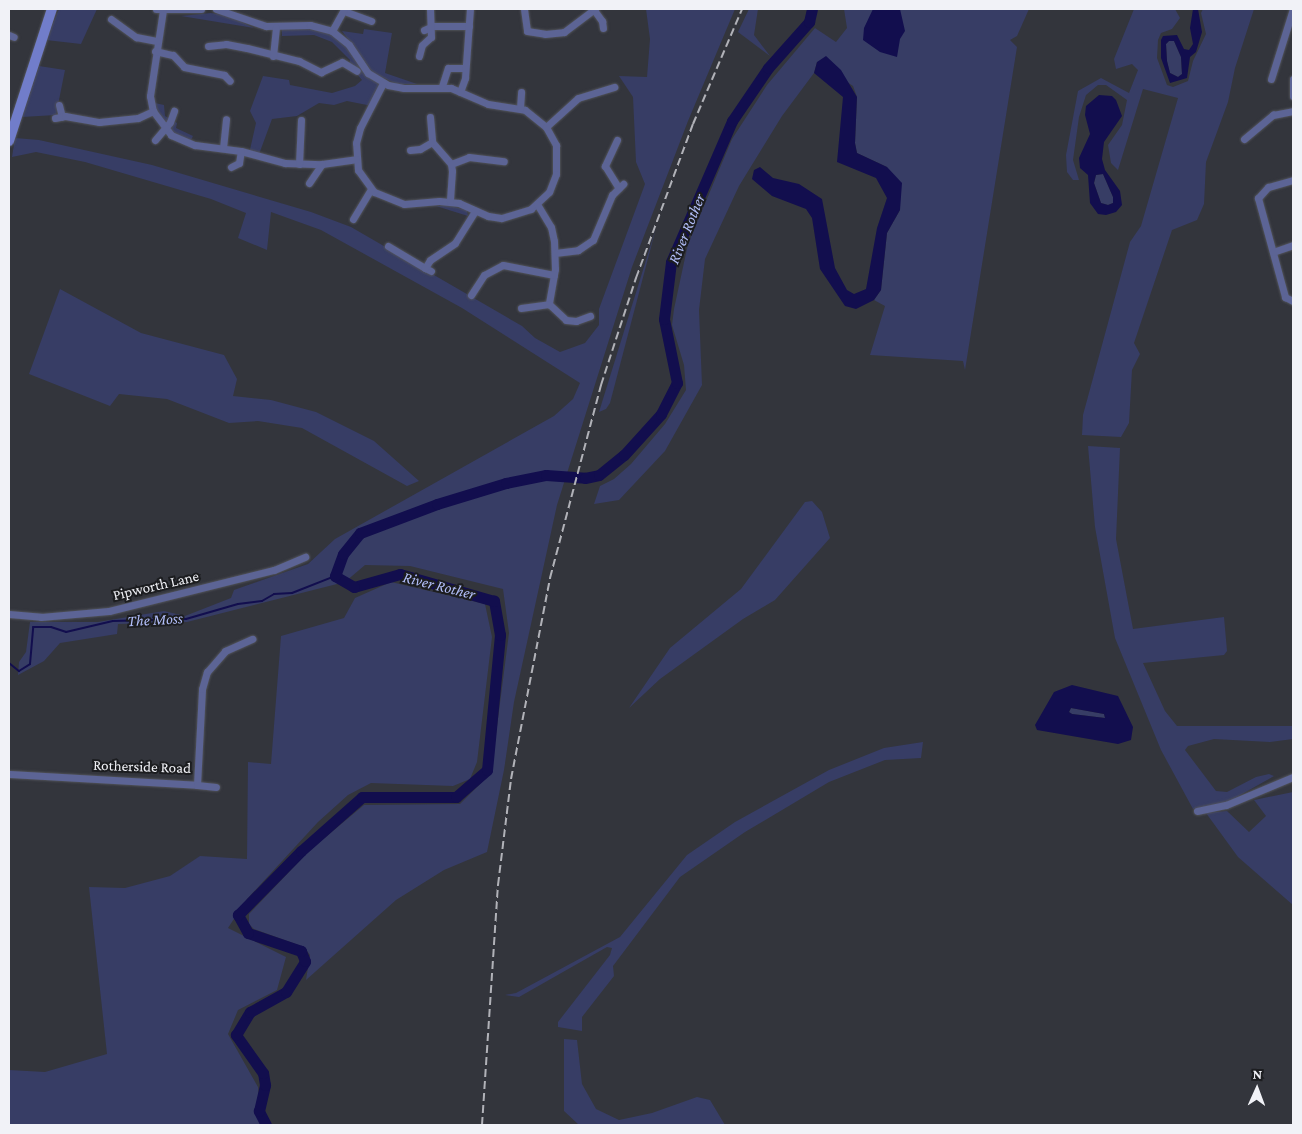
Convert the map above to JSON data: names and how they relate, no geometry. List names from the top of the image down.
{
  "streets": {
    "street": ["Pipworth Lane", "Rotherside Road"]
  },
  "water": ["River Rother", "The Moss"],
  "north": "top"
}
